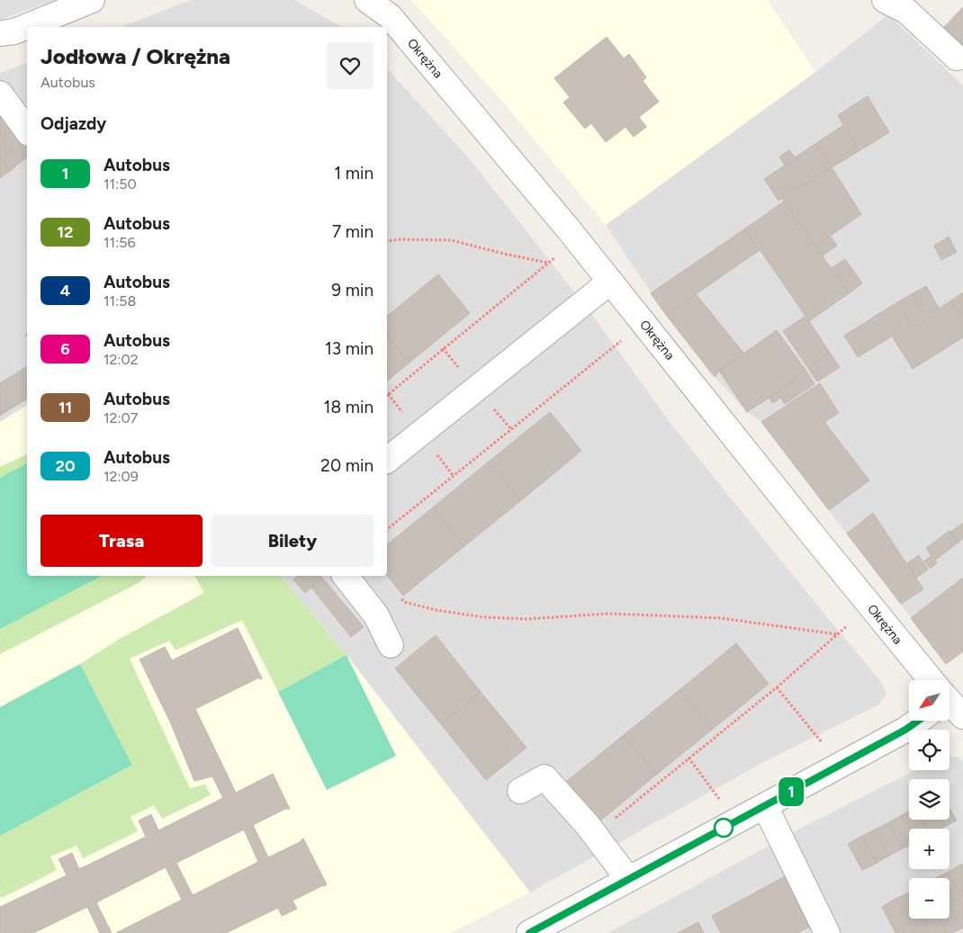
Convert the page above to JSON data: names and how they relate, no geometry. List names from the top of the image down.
{
  "streets": {
    "street": ["Okrężna"]
  },
  "lines": ["bus line 1"],
  "north": "bottom left",
  "page": {
    "on_map": "1",
    "heading": [
      ["Jodłowa / Okrężna", "Autobus"],
      "Odjazdy"
    ],
    "list": [
      {
        "mark": "1",
        "name": "Autobus",
        "note": "11:50",
        "value": "1 min"
      },
      {
        "mark": "12",
        "name": "Autobus",
        "note": "11:56",
        "value": "7 min"
      },
      {
        "mark": "4",
        "name": "Autobus",
        "note": "11:58",
        "value": "9 min"
      },
      {
        "mark": "6",
        "name": "Autobus",
        "note": "12:02",
        "value": "13 min"
      },
      {
        "mark": "11",
        "name": "Autobus",
        "note": "12:07",
        "value": "18 min"
      },
      {
        "mark": "20",
        "name": "Autobus",
        "note": "12:09",
        "value": "20 min"
      }
    ],
    "buttons": ["Trasa", "Bilety"],
    "map_buttons": ["+", "−"]
  }
}
